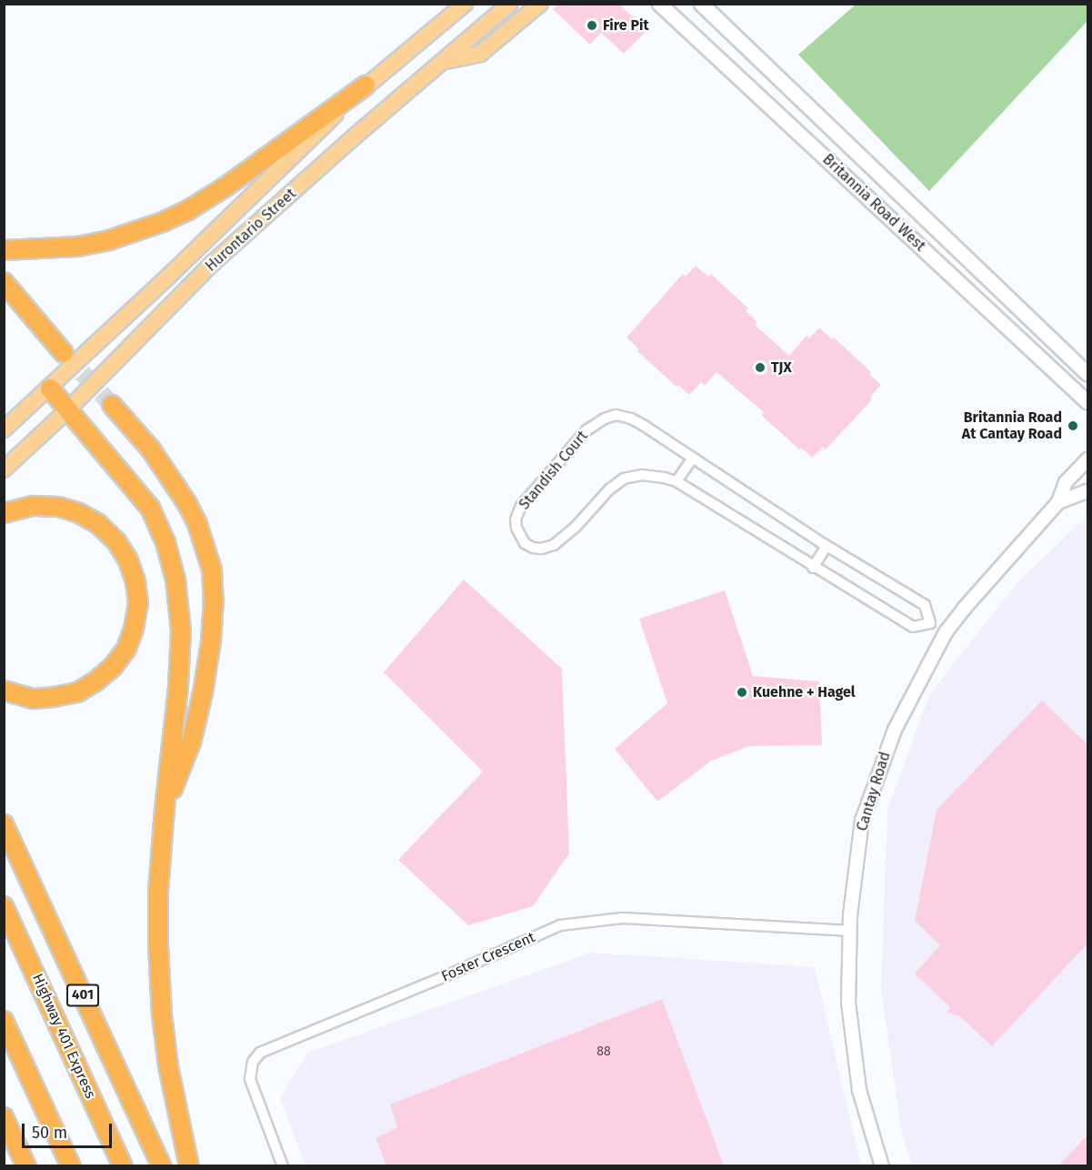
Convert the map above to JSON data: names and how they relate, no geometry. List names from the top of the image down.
{
  "streets": {
    "highway": ["401", "Highway 401 Express"],
    "main road": ["Britannia Road West", "Hurontario Street"],
    "street": ["Standish Court", "Cantay Road", "Foster Crescent"]
  },
  "crossings": [
    ["Standish Court", "Cantay Road"],
    ["Cantay Road", "Foster Crescent"]
  ],
  "places": [
    "Fire Pit",
    "TJX",
    "Britannia Road At Cantay Road",
    "Kuehne + Hagel"
  ],
  "house_numbers": ["88"],
  "scale_bar": "50 m"
}
